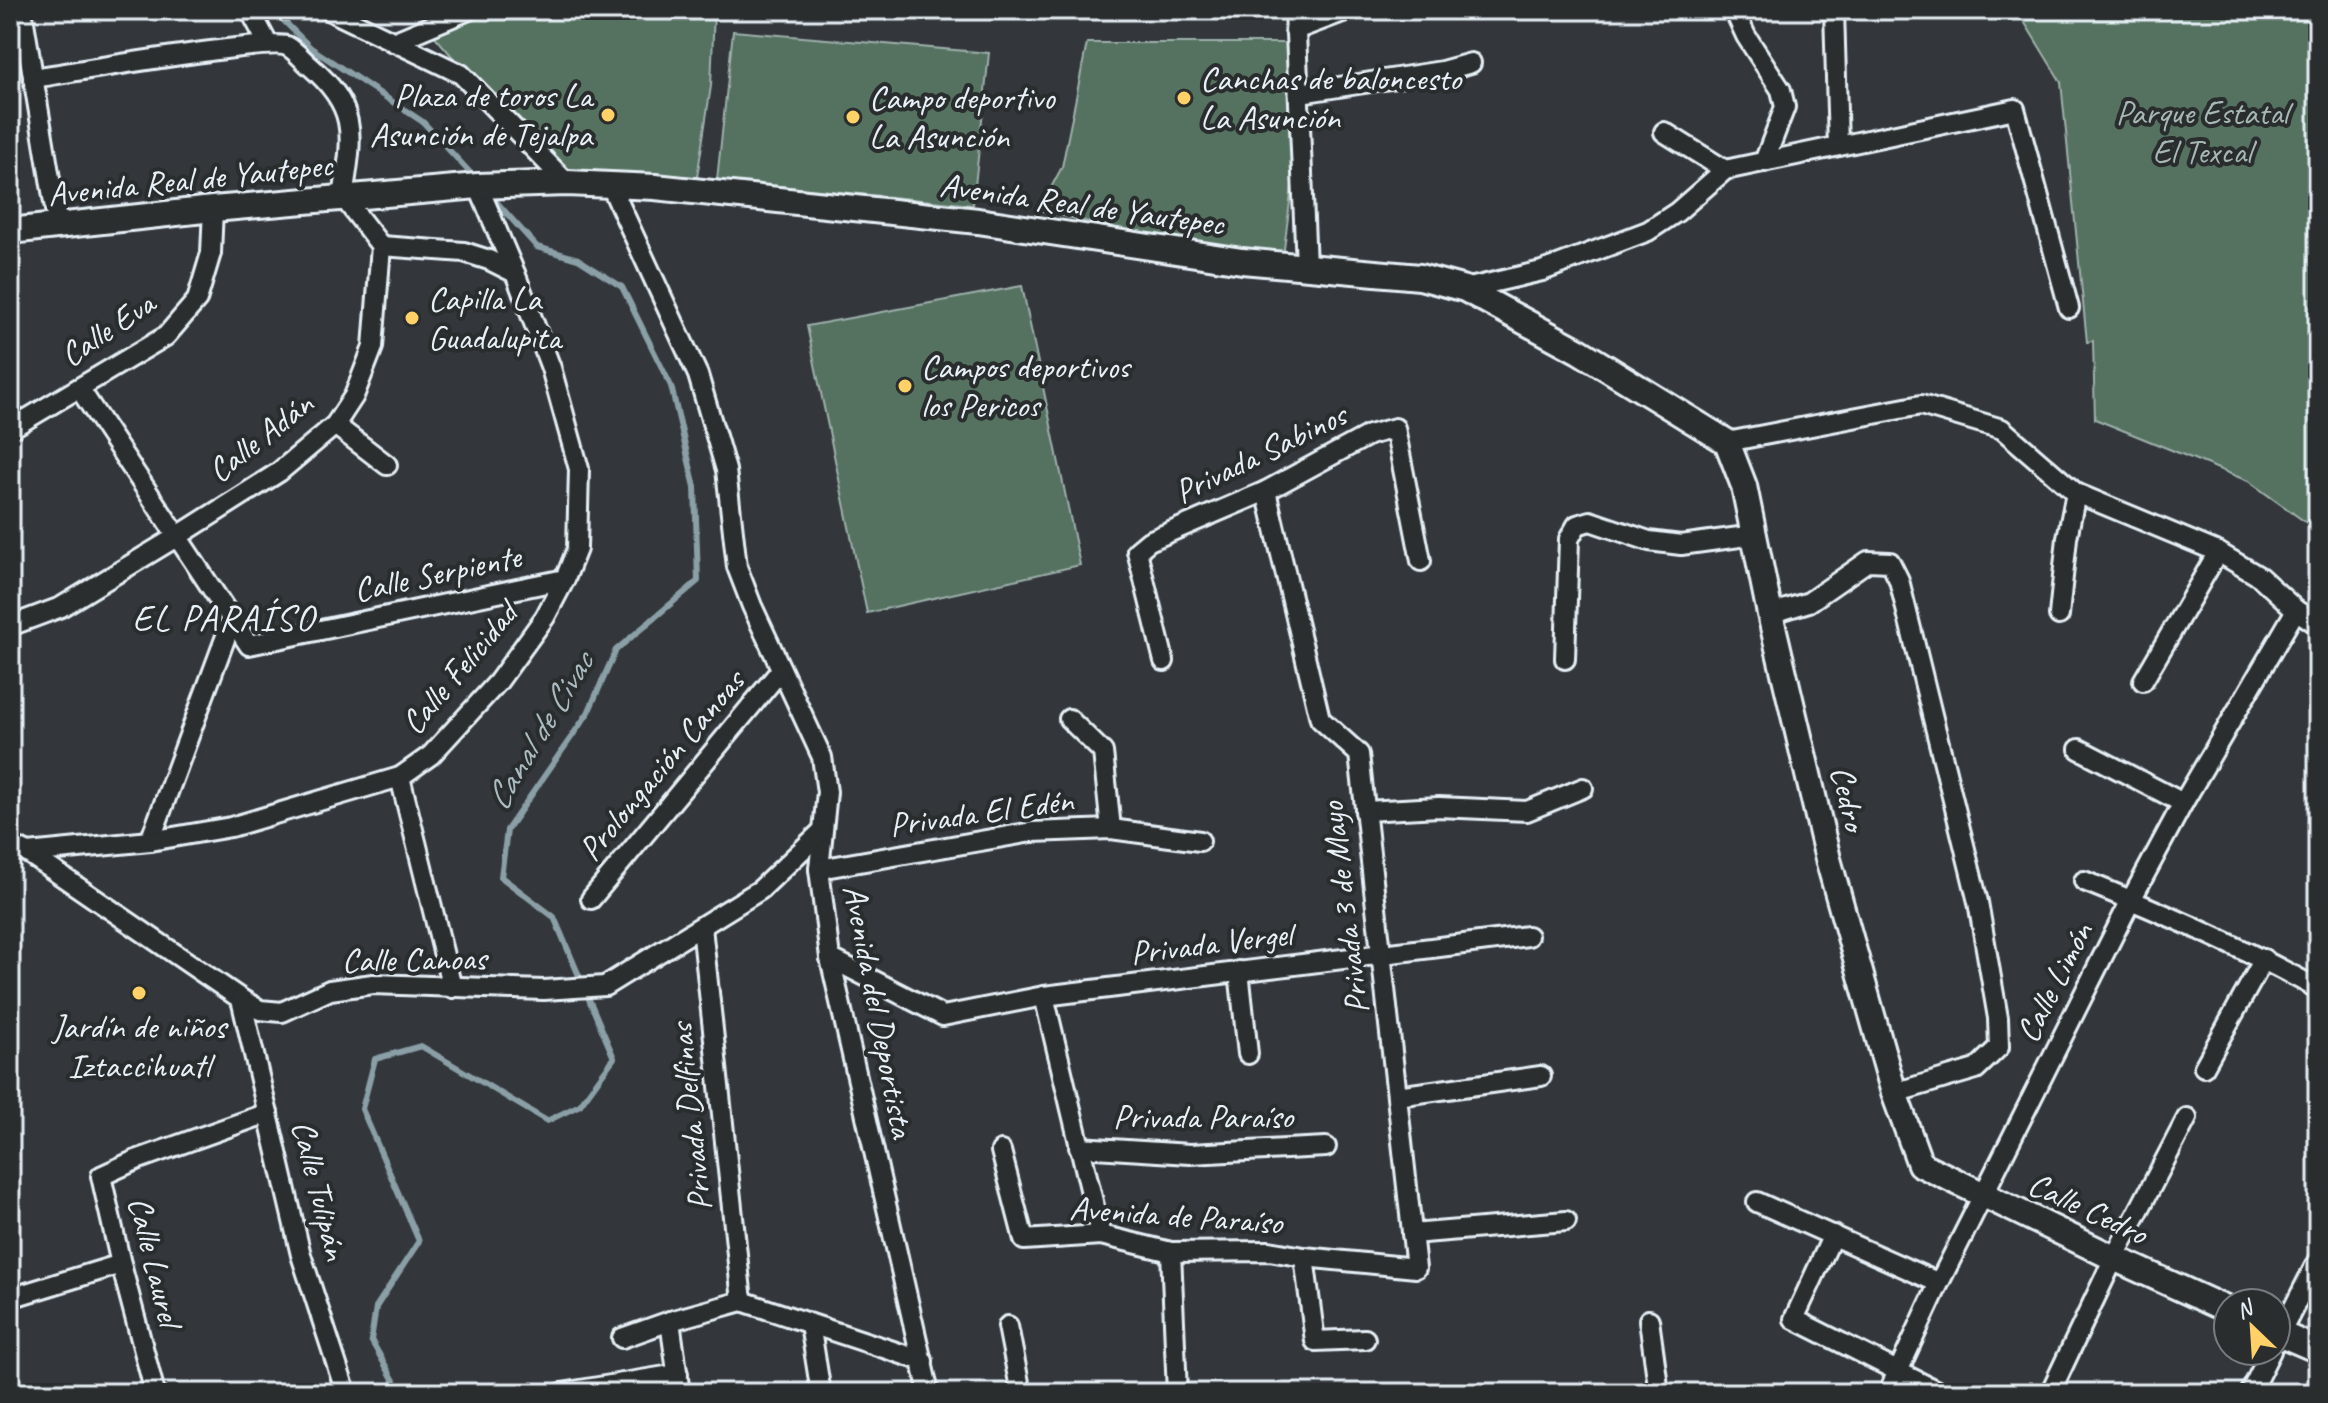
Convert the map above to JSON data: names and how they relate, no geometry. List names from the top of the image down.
{
  "streets": {
    "street": [
      "Avenida Real de Yautepec",
      "Calle Eva",
      "Calle Adán",
      "Privada Sabinos",
      "Calle Serpiente",
      "Calle Felicidad",
      "Prolongación Canoas",
      "Cedro",
      "Privada El Edén",
      "Privada 3 de Mayo",
      "Privada Vergel",
      "Calle Canoas",
      "Calle Limón",
      "Avenida del Deportista",
      "Privada Paraíso",
      "Privada Delfinas",
      "Calle Tulipán",
      "Calle Cedro",
      "Avenida de Paraíso",
      "Calle Laurel"
    ]
  },
  "crossings": [
    ["Avenida Real de Yautepec", "Calle Eva"],
    ["Avenida Real de Yautepec", "Calle Felicidad"],
    ["Avenida Real de Yautepec", "Cedro"],
    ["Avenida Real de Yautepec", "Avenida del Deportista"],
    ["Calle Eva", "Calle Serpiente"],
    ["Calle Adán", "Calle Serpiente"],
    ["Privada Sabinos", "Privada 3 de Mayo"],
    ["Calle Serpiente", "Calle Felicidad"],
    ["Calle Felicidad", "Calle Canoas"],
    ["Prolongación Canoas", "Avenida del Deportista"],
    ["Cedro", "Calle Cedro"],
    ["Privada El Edén", "Avenida del Deportista"],
    ["Privada 3 de Mayo", "Privada Vergel"],
    ["Privada 3 de Mayo", "Avenida de Paraíso"],
    ["Privada Vergel", "Avenida del Deportista"],
    ["Calle Canoas", "Avenida del Deportista"],
    ["Calle Canoas", "Privada Delfinas"],
    ["Calle Canoas", "Calle Tulipán"],
    ["Calle Limón", "Calle Cedro"],
    ["Calle Tulipán", "Calle Laurel"]
  ],
  "districts": ["EL PARAÍSO"],
  "water": ["Canal de Civac"],
  "parks": ["Parque Estatal El Texcal"],
  "places": [
    "Canchas de baloncesto La Asunción",
    "Plaza de toros La Asunción de Tejalpa",
    "Campo deportivo La Asunción",
    "Capilla La Guadalupita",
    "Campos deportivos los Pericos",
    "Jardín de niños Iztaccihuatl"
  ],
  "north": "top left"
}
